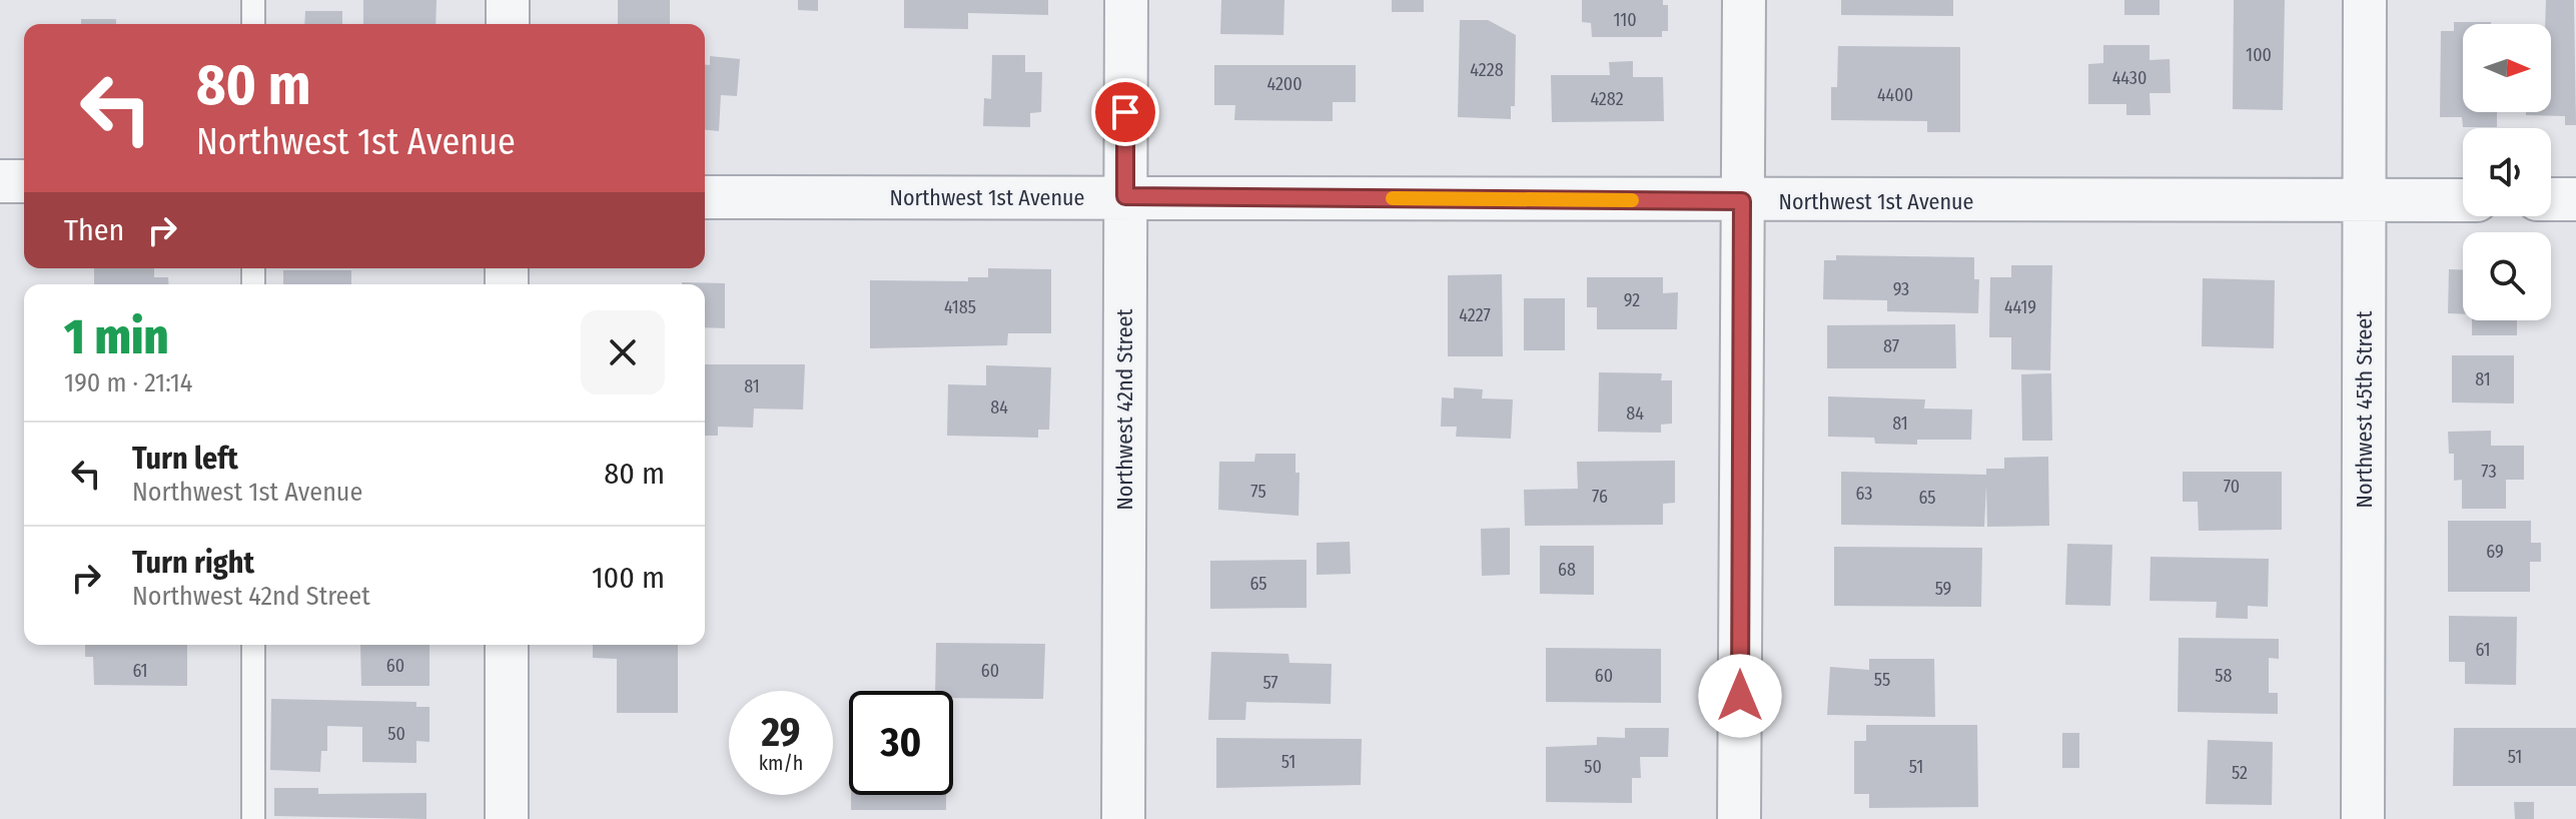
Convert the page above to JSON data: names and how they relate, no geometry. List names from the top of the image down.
{
  "streets": {
    "street": ["Northwest 1st Avenue", "Northwest 42nd Street", "Northwest 45th Street"]
  },
  "crossings": [
    ["Northwest 1st Avenue", "Northwest 42nd Street"],
    ["Northwest 1st Avenue", "Northwest 45th Street"]
  ],
  "house_numbers": [
    "110",
    "100",
    "4228",
    "4430",
    "4200",
    "4400",
    "4282",
    "93",
    "92",
    "4185",
    "4419",
    "4227",
    "87",
    "81",
    "81",
    "84",
    "84",
    "81",
    "73",
    "70",
    "75",
    "63",
    "76",
    "65",
    "69",
    "68",
    "65",
    "59",
    "61",
    "60",
    "61",
    "60",
    "60",
    "58",
    "55",
    "57",
    "50",
    "51",
    "51",
    "50",
    "51",
    "52"
  ],
  "north": "right",
  "page": {
    "turn": ["80 m", "Northwest 1st Avenue"],
    "then": "Then",
    "heading": ["1 min", "190 m · 21:14"],
    "list": [
      {
        "name": "Turn left",
        "note": "Northwest 1st Avenue",
        "value": "80 m"
      },
      {
        "name": "Turn right",
        "note": "Northwest 42nd Street",
        "value": "100 m"
      }
    ],
    "speed": "29 km/h",
    "limit": "30"
  }
}
